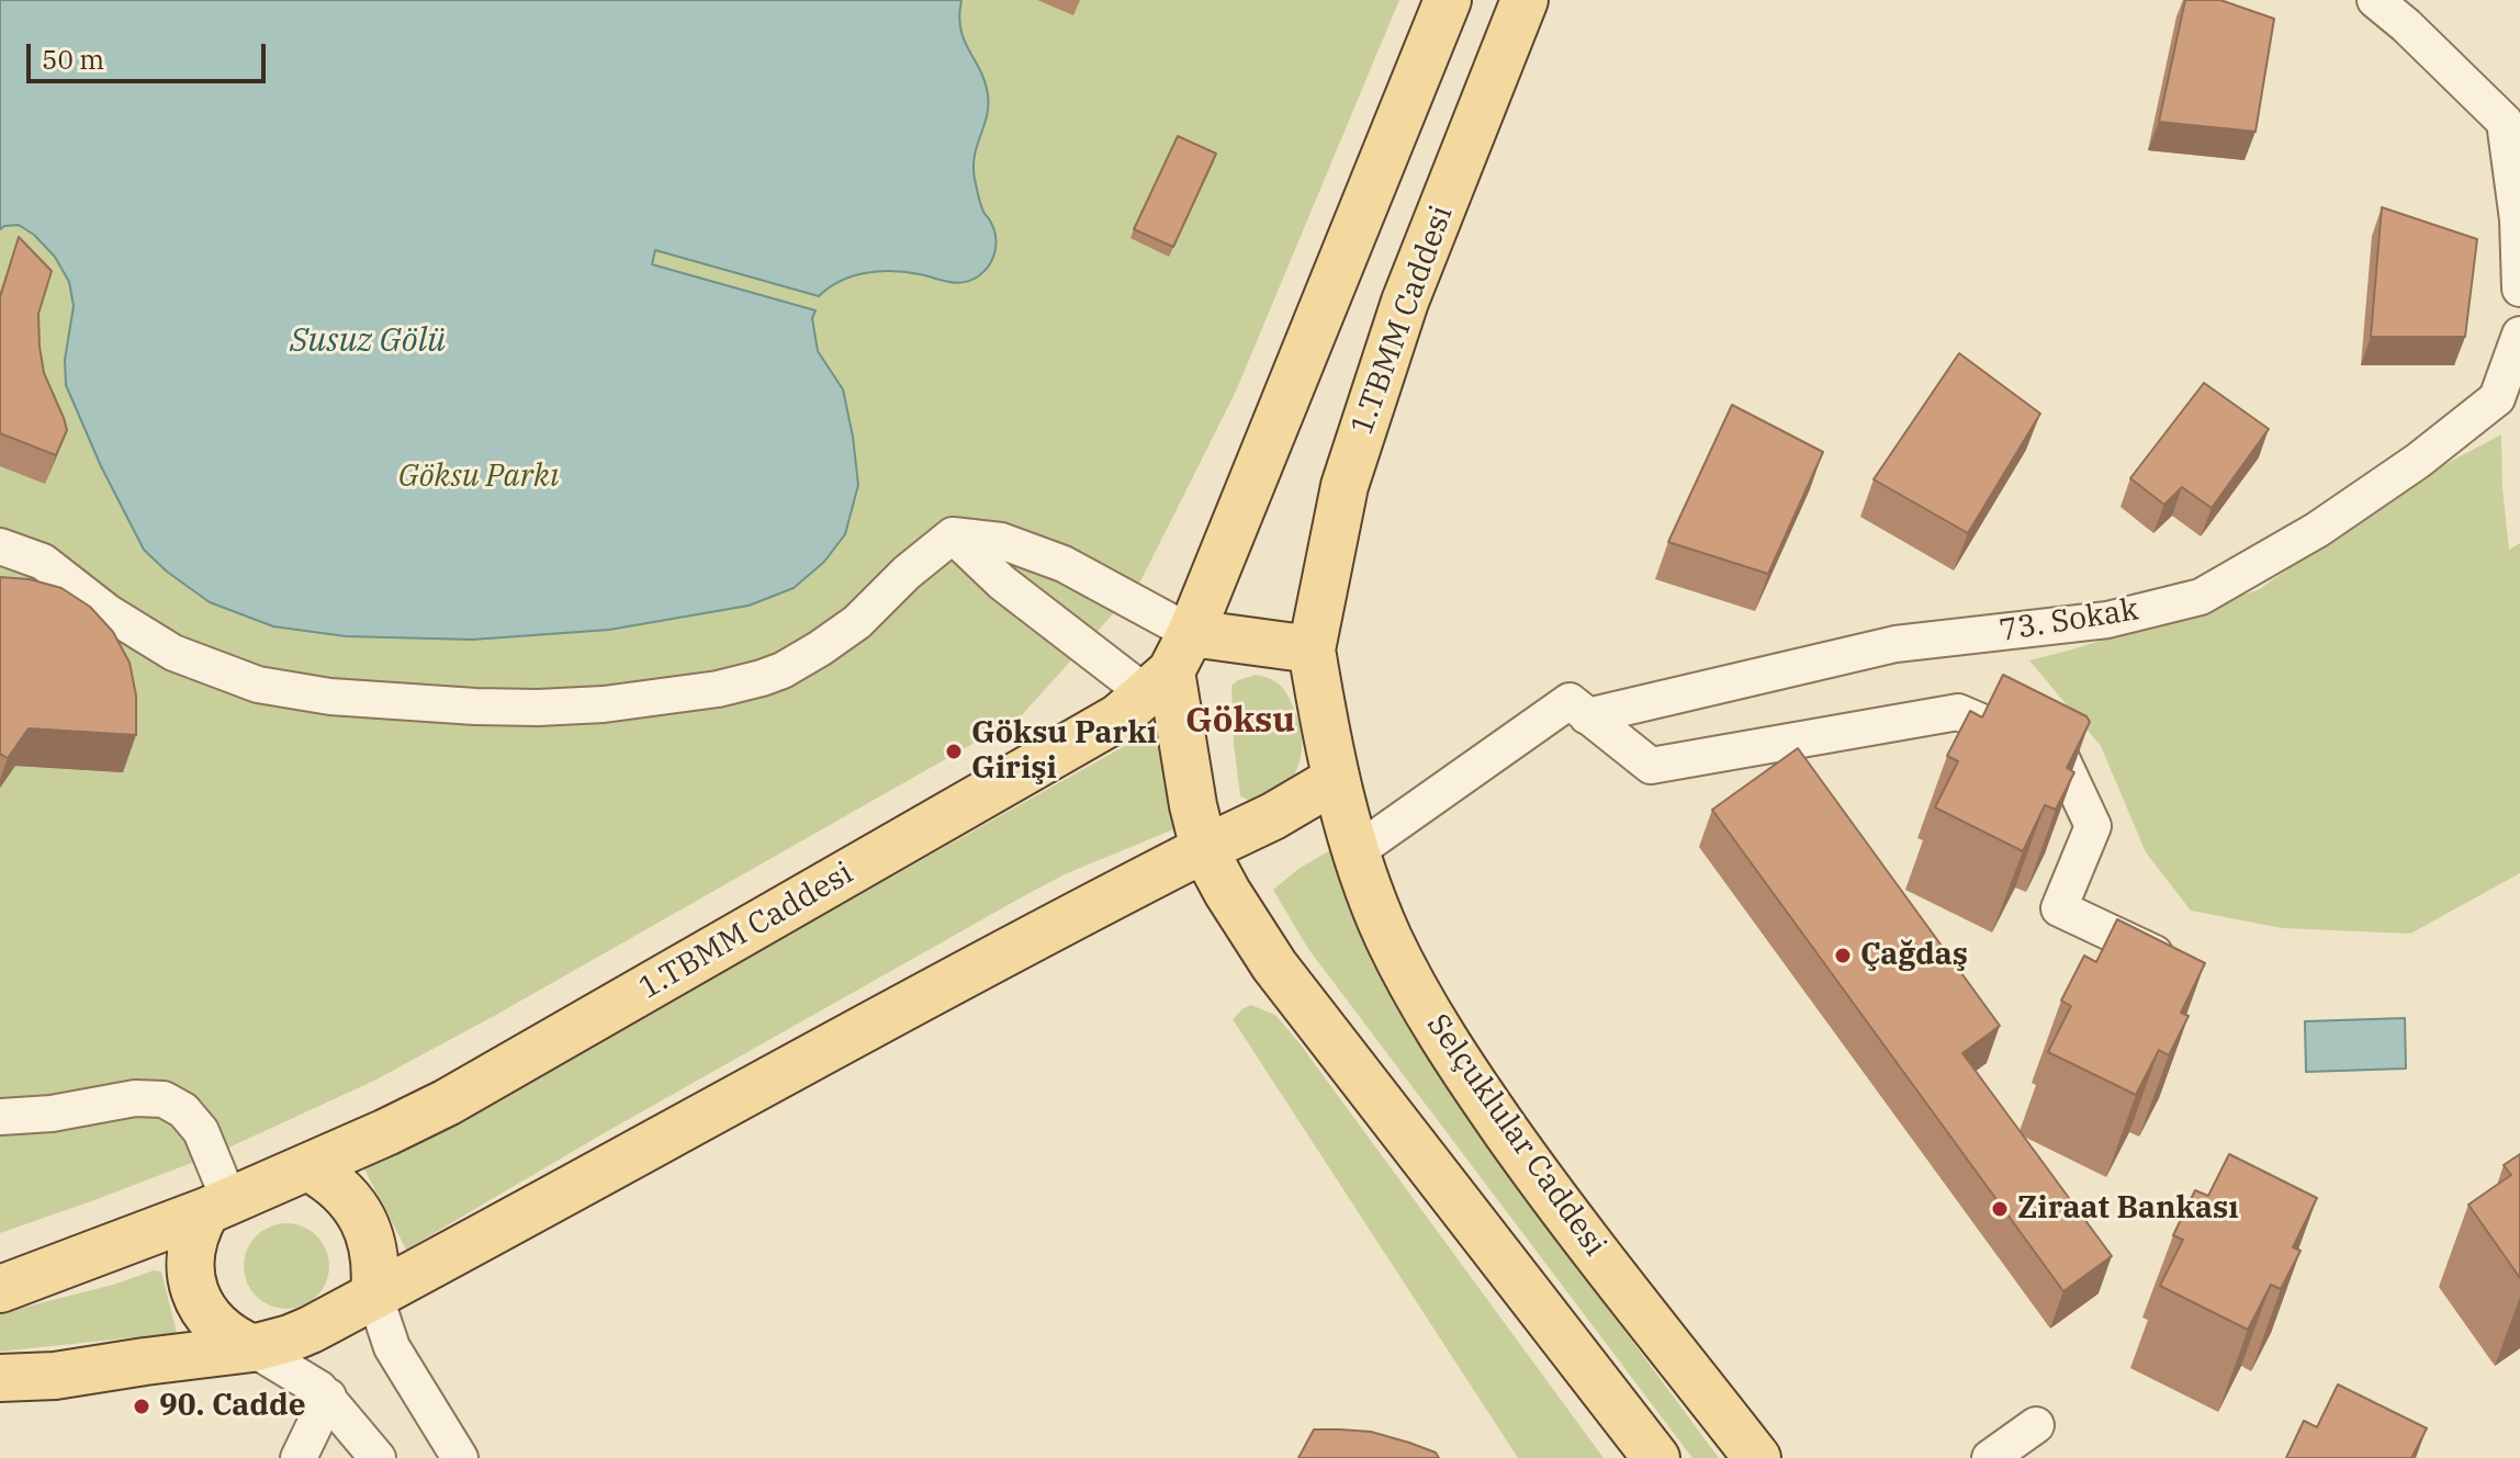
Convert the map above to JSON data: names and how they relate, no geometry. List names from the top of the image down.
{
  "streets": {
    "main road": ["1.TBMM Caddesi", "Selçuklular Caddesi"],
    "street": ["73. Sokak"]
  },
  "crossings": [
    ["1.TBMM Caddesi", "Selçuklular Caddesi"]
  ],
  "districts": ["Göksu"],
  "water": ["Susuz Gölü"],
  "parks": ["Göksu Parkı"],
  "places": [
    "Göksu Parkı Girişi",
    "Çağdaş",
    "Ziraat Bankası",
    "90. Cadde"
  ],
  "scale_bar": "50 m"
}
